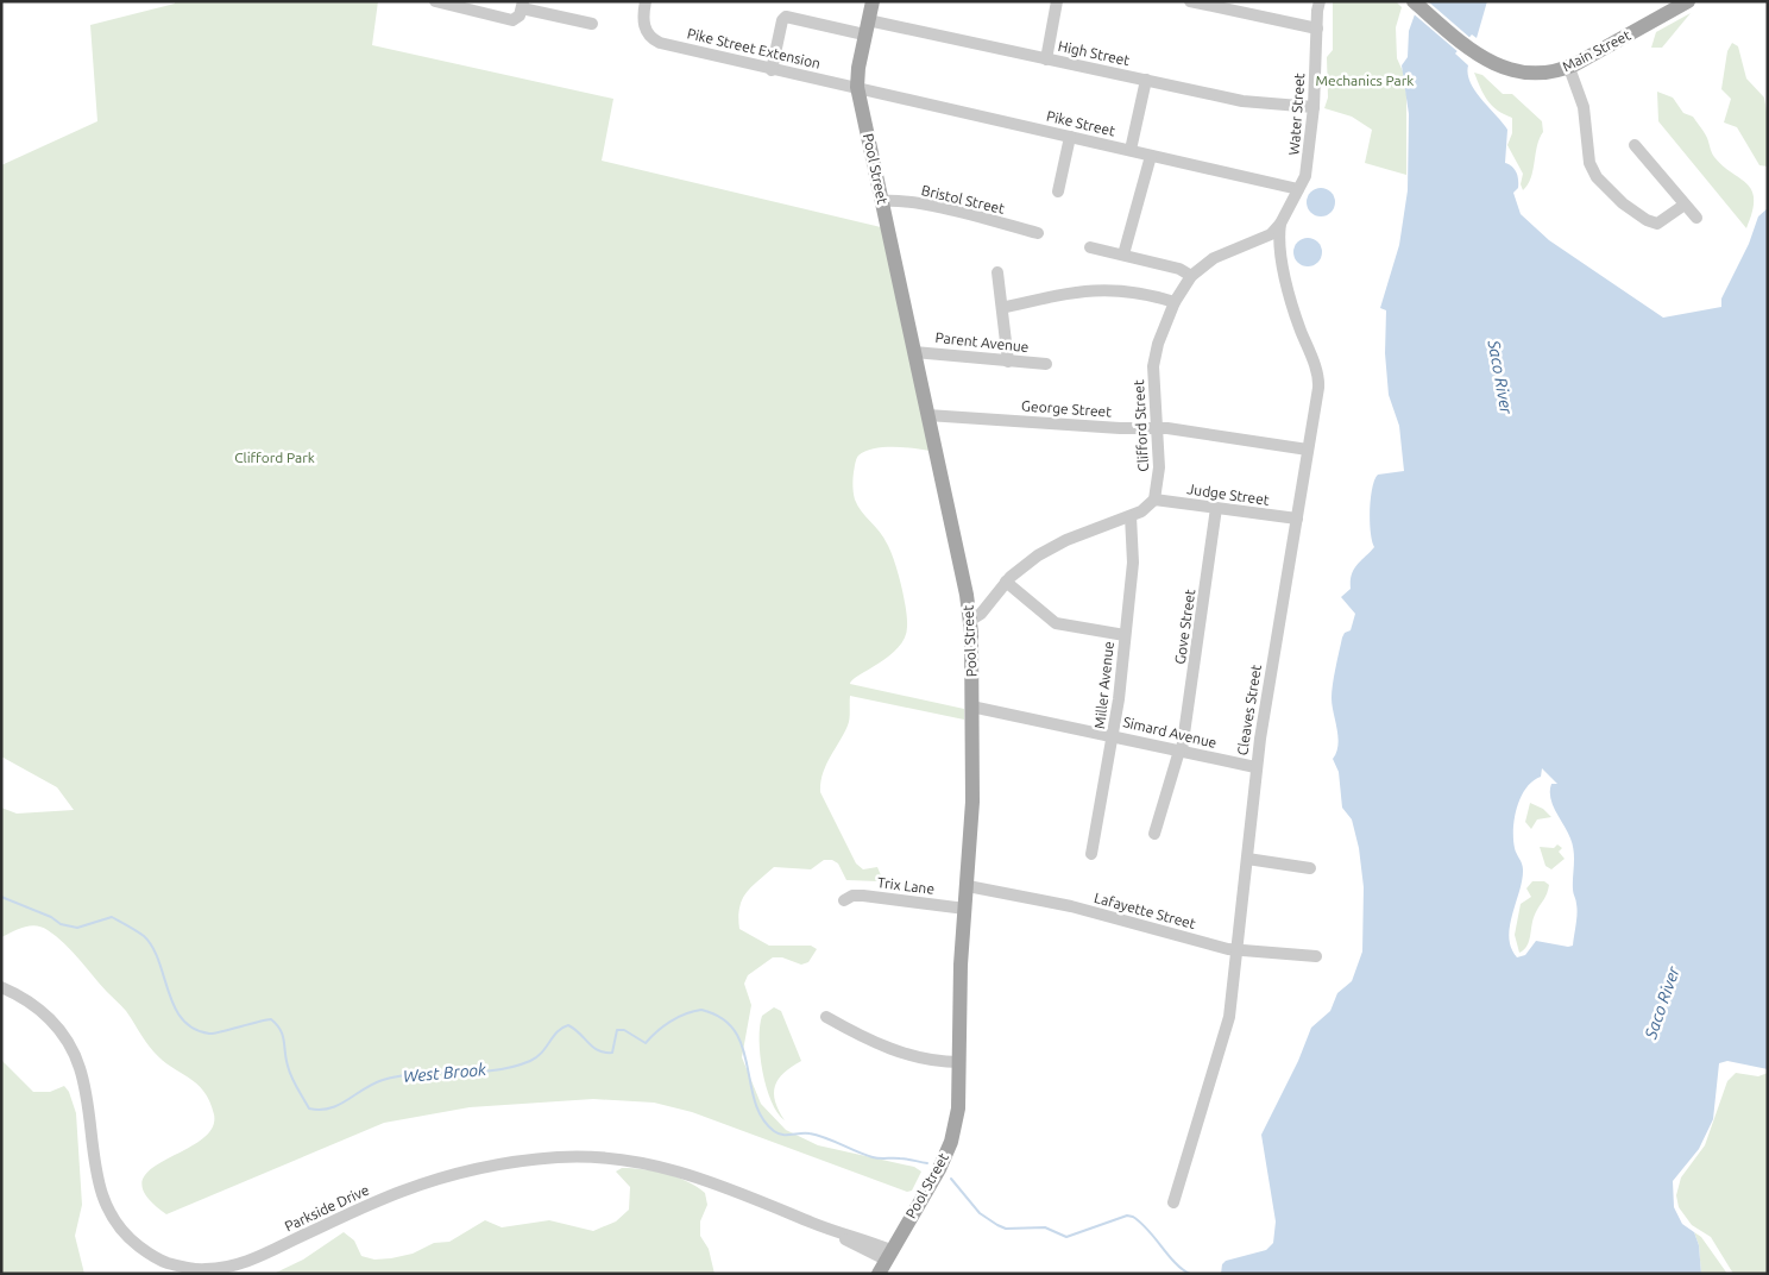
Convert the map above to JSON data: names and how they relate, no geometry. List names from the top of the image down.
{
  "streets": {
    "main road": ["Main Street", "Pool Street"],
    "street": [
      "Pike Street Extension",
      "High Street",
      "Water Street",
      "Pike Street",
      "Bristol Street",
      "Parent Avenue",
      "George Street",
      "Clifford Street",
      "Judge Street",
      "Gove Street",
      "Miller Avenue",
      "Cleaves Street",
      "Simard Avenue",
      "Trix Lane",
      "Lafayette Street",
      "Parkside Drive"
    ]
  },
  "crossings": [
    ["Pike Street Extension", "High Street"],
    ["Pike Street Extension", "Pike Street"],
    ["Pike Street Extension", "Pool Street"],
    ["High Street", "Water Street"],
    ["High Street", "Pool Street"],
    ["Water Street", "Pike Street"],
    ["Water Street", "Clifford Street"],
    ["Water Street", "Cleaves Street"],
    ["Pike Street", "Pool Street"],
    ["Pool Street", "Bristol Street"],
    ["Pool Street", "Parent Avenue"],
    ["Pool Street", "George Street"],
    ["Pool Street", "Simard Avenue"],
    ["Pool Street", "Trix Lane"],
    ["Pool Street", "Lafayette Street"],
    ["Pool Street", "Parkside Drive"],
    ["George Street", "Clifford Street"],
    ["George Street", "Cleaves Street"],
    ["Clifford Street", "Judge Street"],
    ["Clifford Street", "Cleaves Street"],
    ["Judge Street", "Gove Street"],
    ["Judge Street", "Cleaves Street"],
    ["Gove Street", "Simard Avenue"],
    ["Miller Avenue", "Simard Avenue"],
    ["Cleaves Street", "Simard Avenue"],
    ["Cleaves Street", "Lafayette Street"]
  ],
  "water": ["Saco River", "West Brook"],
  "parks": ["Mechanics Park", "Clifford Park"]
}
